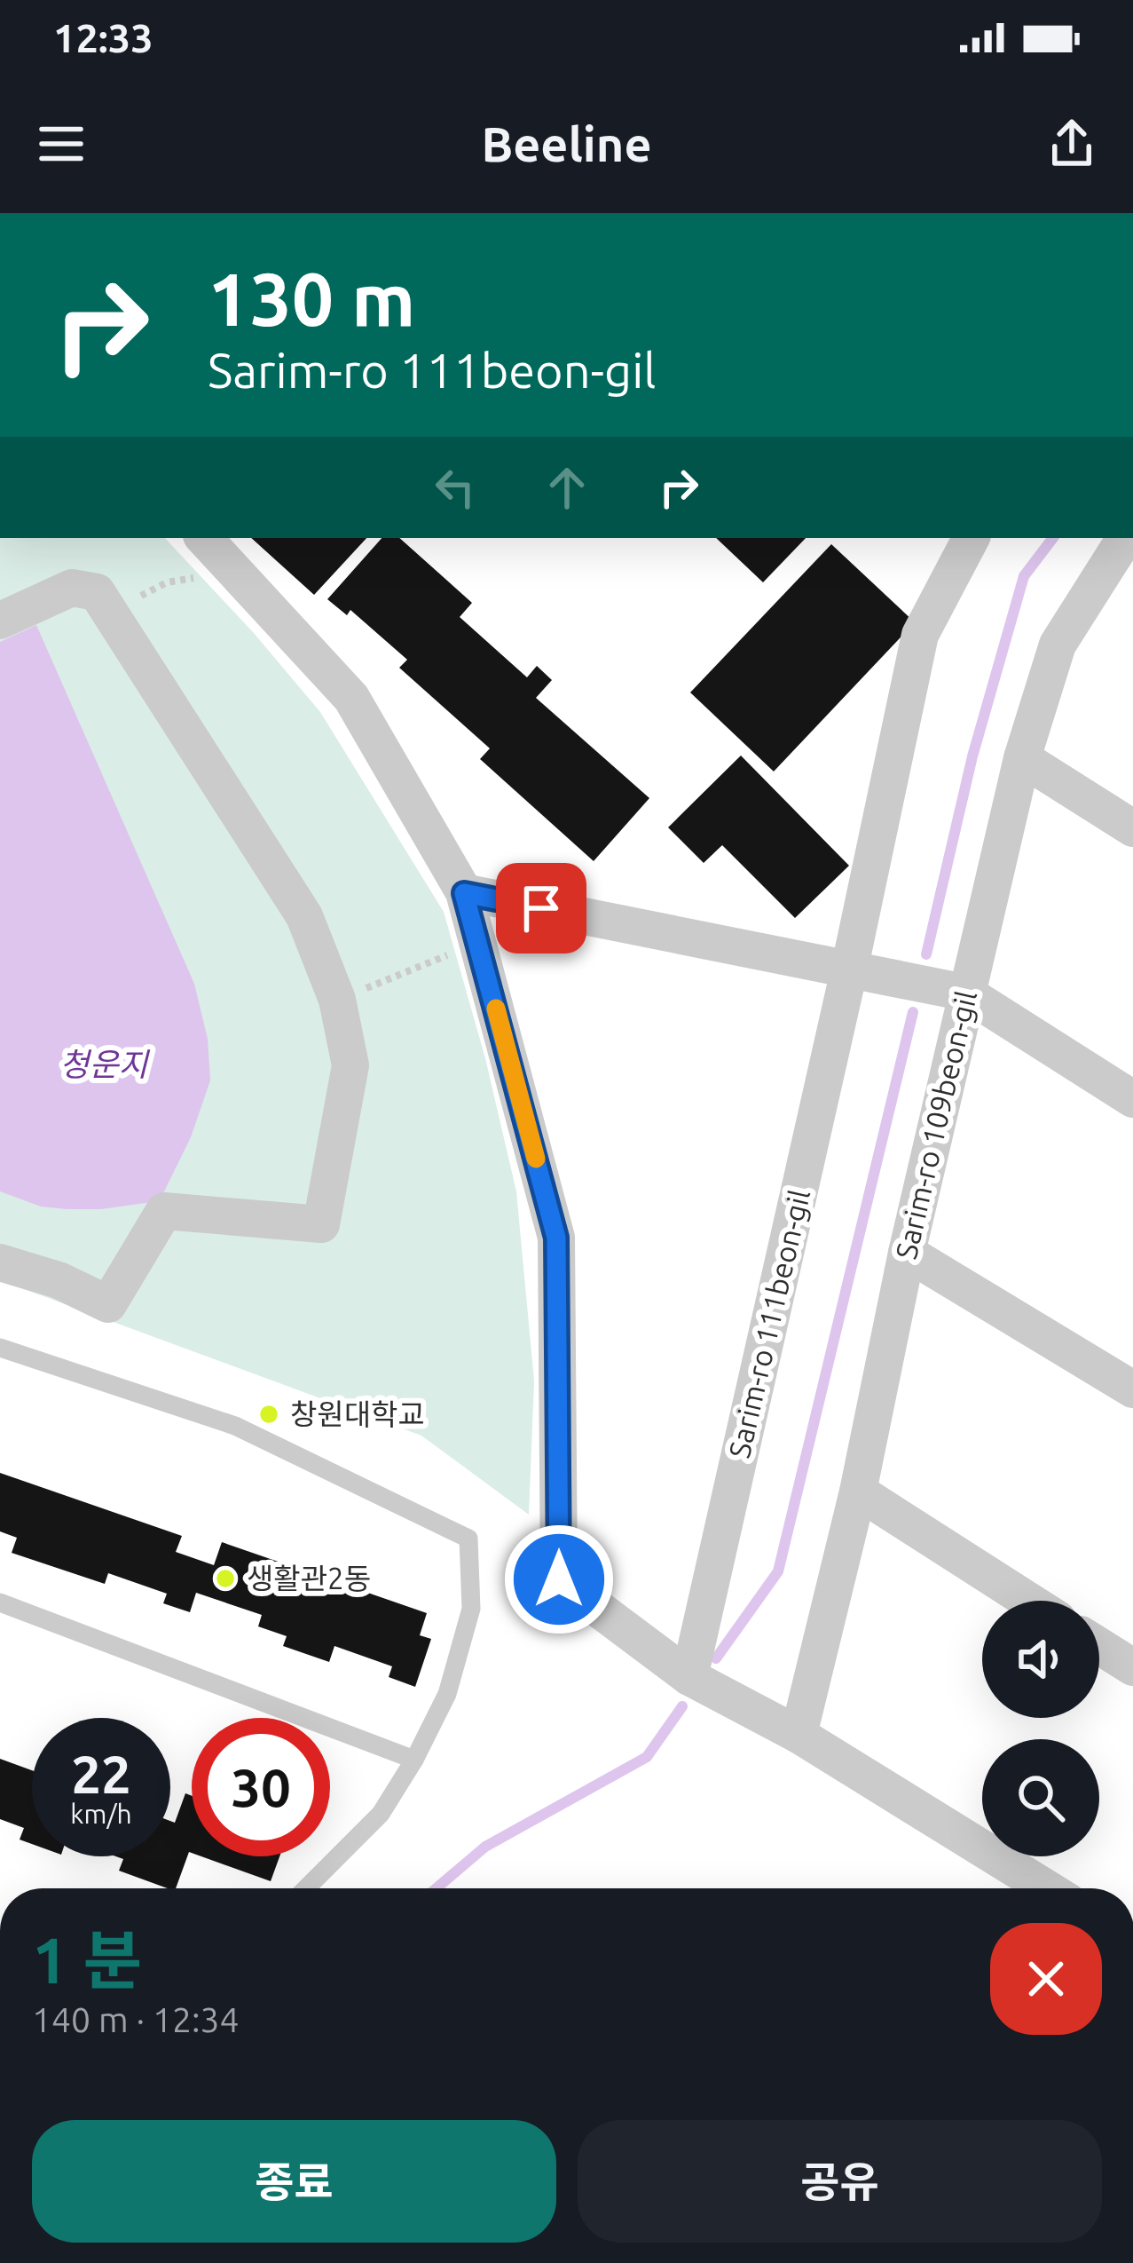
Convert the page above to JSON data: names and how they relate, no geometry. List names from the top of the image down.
{
  "streets": {
    "street": ["Sarim-ro 109beon-gil", "Sarim-ro 111beon-gil"]
  },
  "water": ["청운지"],
  "places": ["창원대학교", "생활관2동"],
  "page": {
    "status": "12:33",
    "header": "Beeline",
    "turn": ["130 m", "Sarim-ro 111beon-gil"],
    "speed": "22 km/h",
    "limit": "30",
    "heading": ["1 분", "140 m · 12:34"],
    "buttons": ["종료", "공유"]
  }
}
